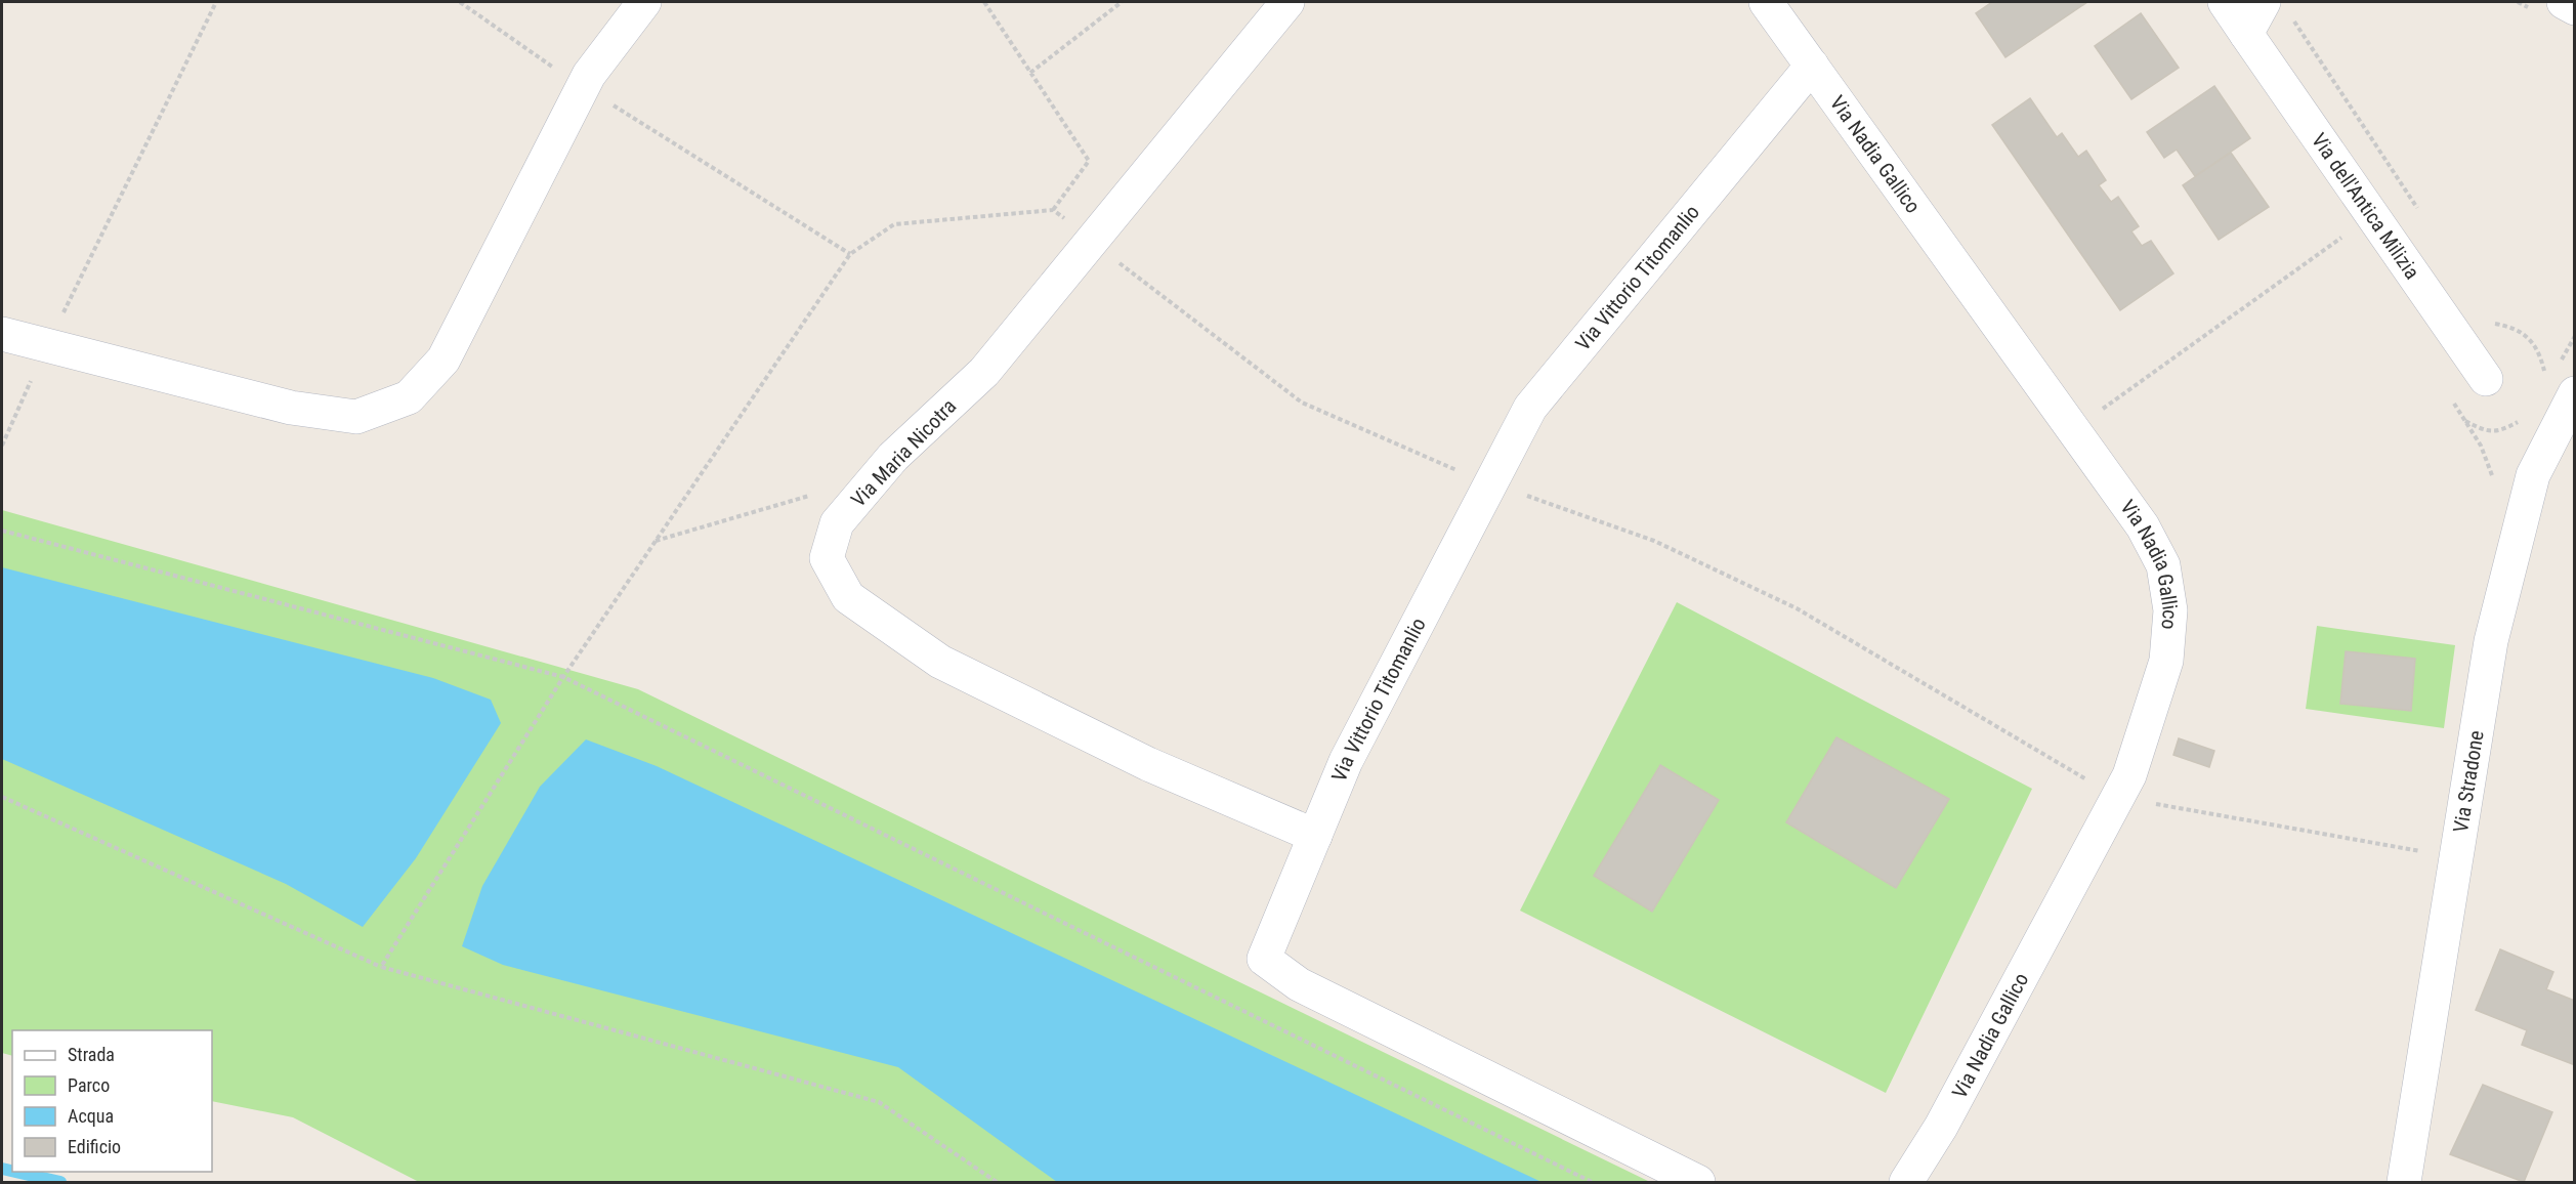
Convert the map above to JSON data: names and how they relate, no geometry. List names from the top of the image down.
{
  "streets": {
    "street": [
      "Via Nadia Gallico",
      "Via dell'Antica Milizia",
      "Via Vittorio Titomanlio",
      "Via Maria Nicotra",
      "Via Stradone"
    ]
  },
  "crossings": [
    ["Via Nadia Gallico", "Via Vittorio Titomanlio"],
    ["Via Vittorio Titomanlio", "Via Maria Nicotra"]
  ],
  "legend": [
    "Strada",
    "Parco",
    "Acqua",
    "Edificio"
  ]
}
